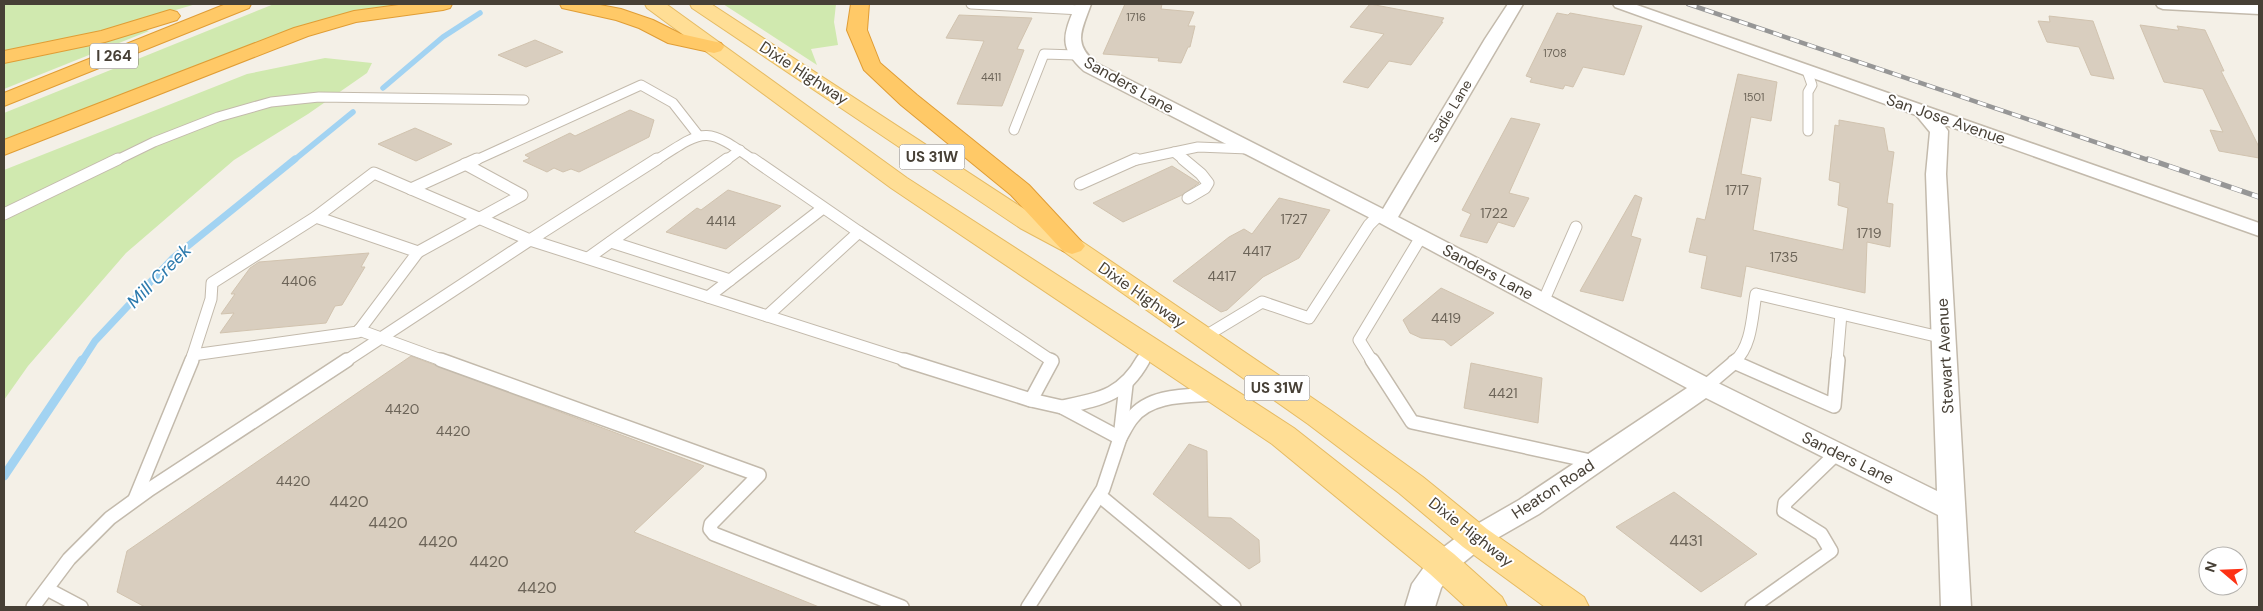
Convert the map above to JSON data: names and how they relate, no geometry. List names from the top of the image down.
{
  "streets": {
    "highway": ["I 264"],
    "main road": ["Dixie Highway", "US 31W"],
    "street": [
      "Sanders Lane",
      "Sadie Lane",
      "San Jose Avenue",
      "Stewart Avenue",
      "Heaton Road"
    ]
  },
  "crossings": [
    ["Dixie Highway", "Heaton Road"],
    ["Sanders Lane", "Sadie Lane"],
    ["Sanders Lane", "Stewart Avenue"],
    ["Sanders Lane", "Heaton Road"],
    ["San Jose Avenue", "Stewart Avenue"]
  ],
  "water": ["Mill Creek"],
  "house_numbers": [
    "1716",
    "1708",
    "4411",
    "1501",
    "1717",
    "1722",
    "1727",
    "4414",
    "1719",
    "4417",
    "1735",
    "4417",
    "4406",
    "4419",
    "4421",
    "4420",
    "4420",
    "4420",
    "4420",
    "4420",
    "4431",
    "4420",
    "4420",
    "4420"
  ],
  "north": "left"
}
